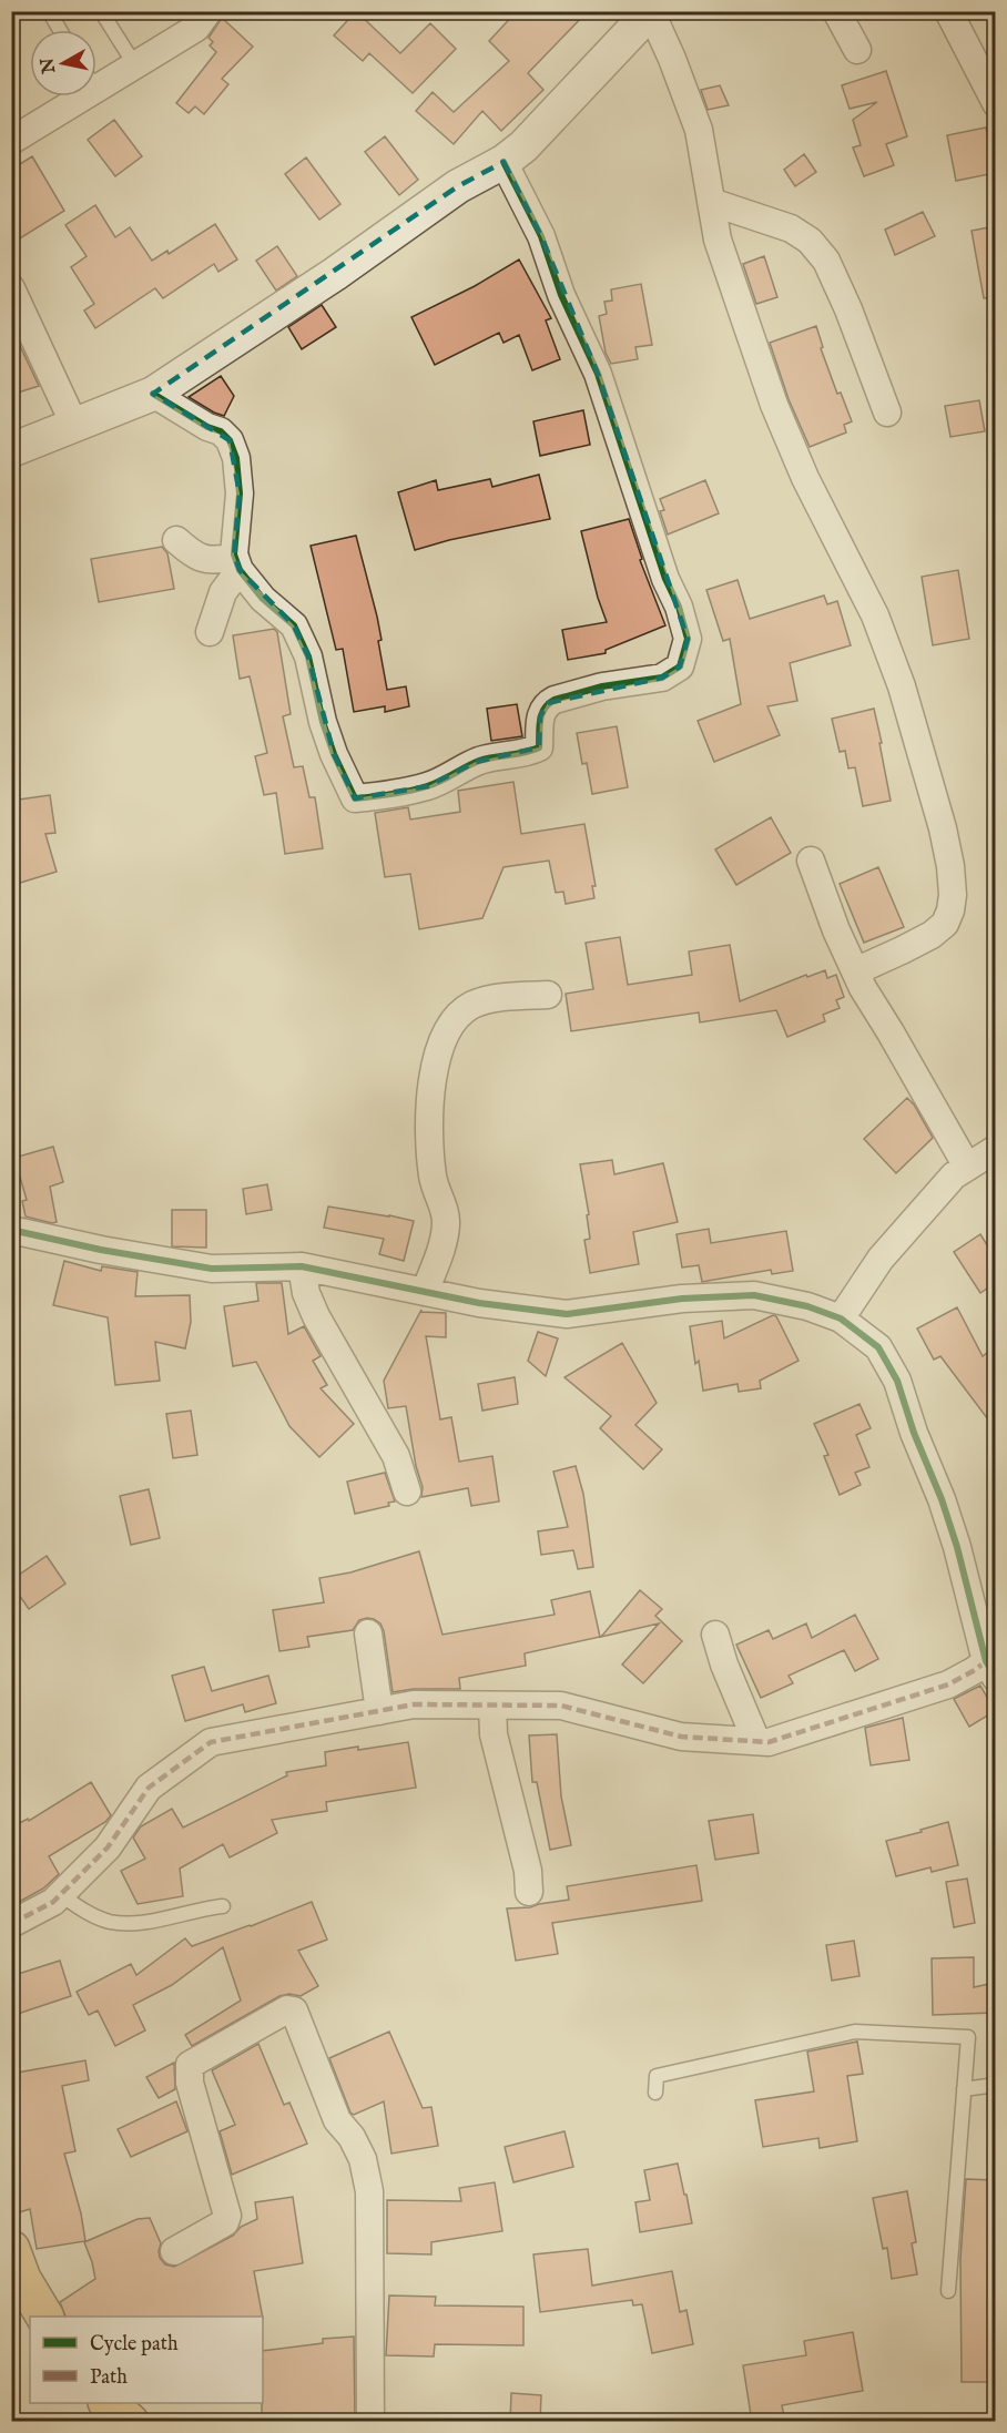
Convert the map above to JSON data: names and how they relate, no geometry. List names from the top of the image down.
{
  "legend": ["Cycle path", "Path"],
  "north": "left"
}
